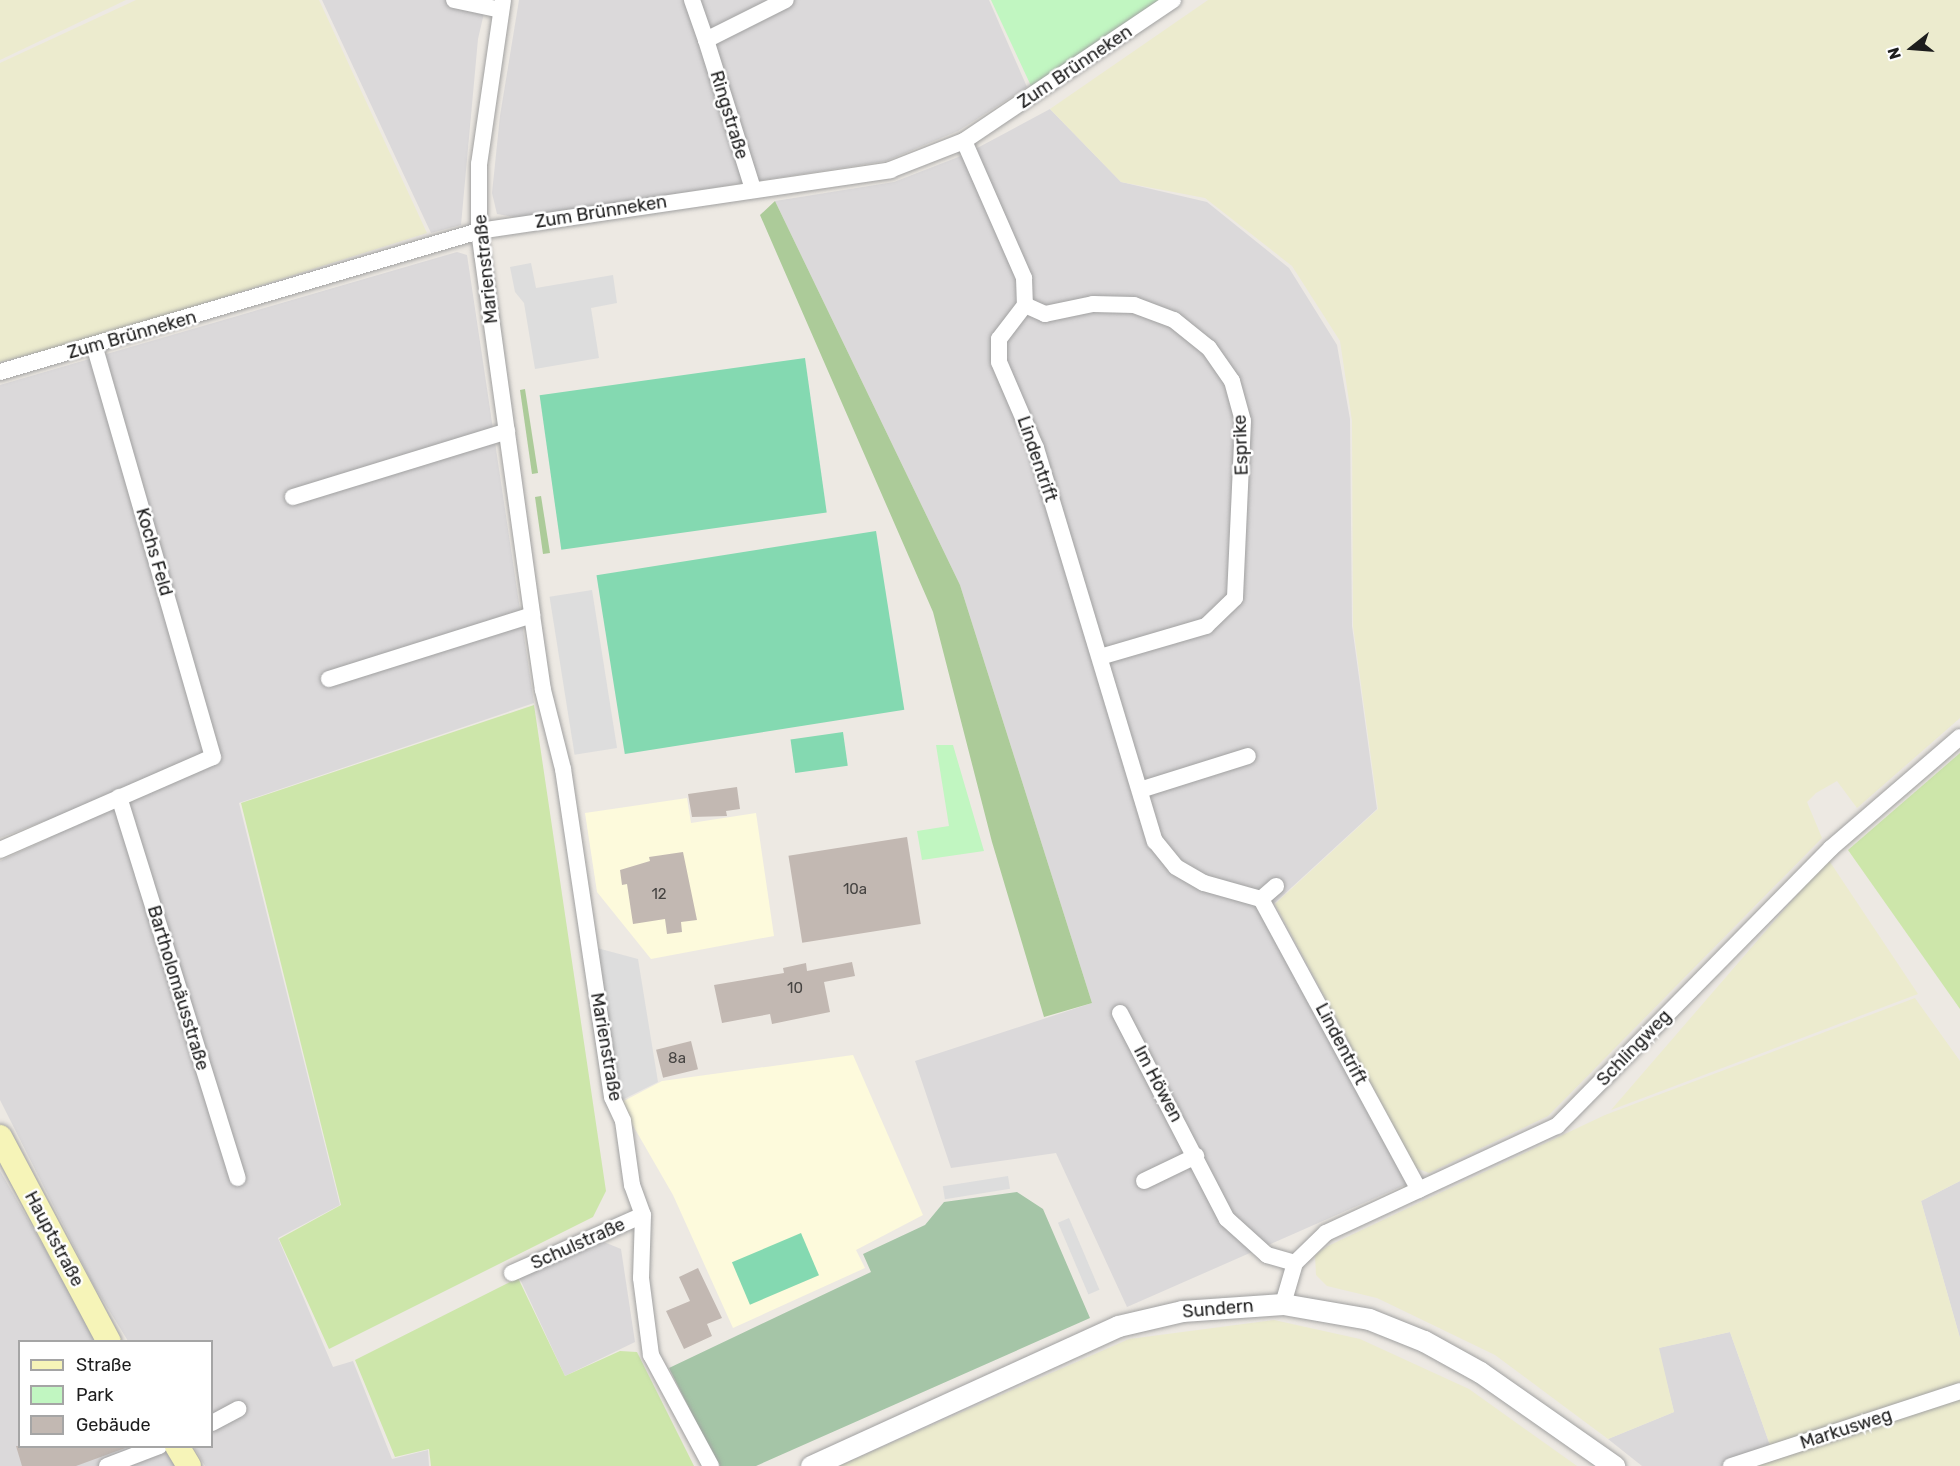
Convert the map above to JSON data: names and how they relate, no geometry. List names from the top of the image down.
{
  "streets": {
    "main road": ["Hauptstraße"],
    "street": [
      "Zum Brünneken",
      "Ringstraße",
      "Marienstraße",
      "Esprike",
      "Lindentrift",
      "Kochs Feld",
      "Bartholomäusstraße",
      "Schlingweg",
      "Im Höwen",
      "Schulstraße",
      "Sundern",
      "Markusweg"
    ]
  },
  "crossings": [
    ["Zum Brünneken", "Ringstraße"],
    ["Zum Brünneken", "Marienstraße"],
    ["Zum Brünneken", "Kochs Feld"],
    ["Marienstraße", "Schulstraße"],
    ["Esprike", "Lindentrift"],
    ["Lindentrift", "Schlingweg"],
    ["Kochs Feld", "Bartholomäusstraße"],
    ["Schlingweg", "Im Höwen"]
  ],
  "house_numbers": [
    "10a",
    "12",
    "10",
    "8a"
  ],
  "legend": ["Straße", "Park", "Gebäude"],
  "north": "left"
}
